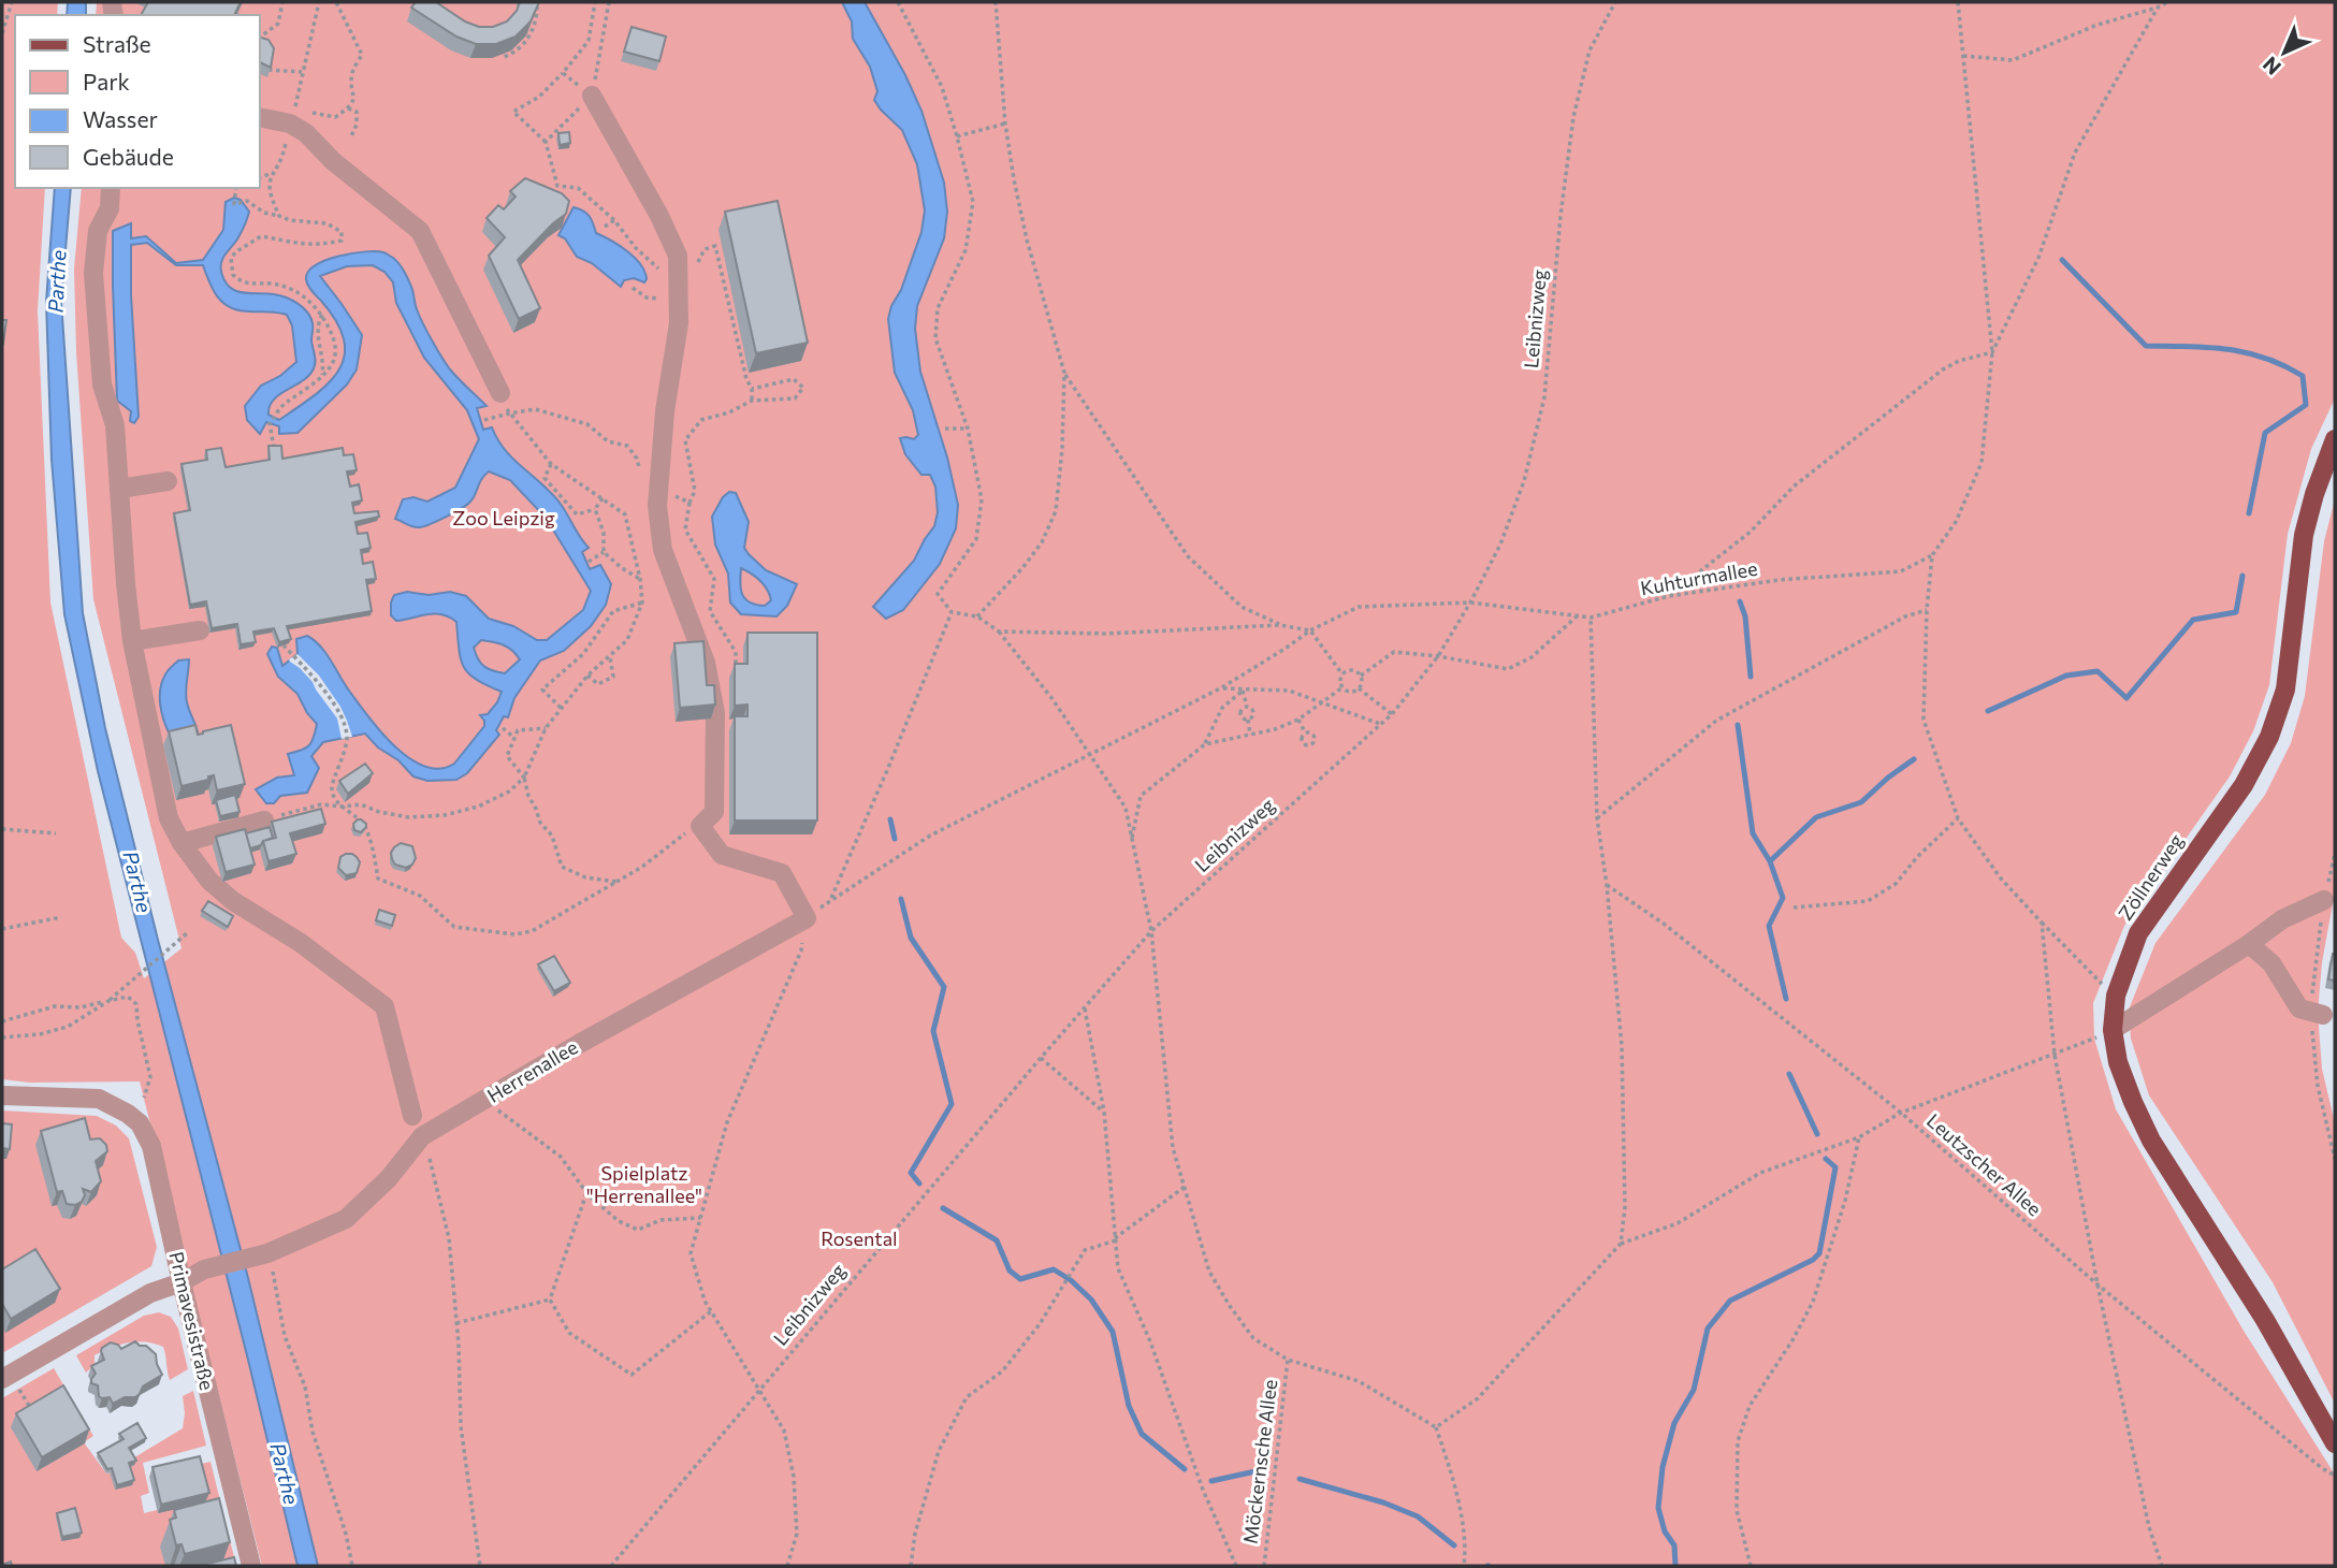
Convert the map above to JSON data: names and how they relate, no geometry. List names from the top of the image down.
{
  "streets": {
    "main road": ["Zöllnerweg"],
    "street": ["Herrenallee", "Primavesistraße"],
    "path": [
      "Leibnizweg",
      "Kuhturmallee",
      "Leutzscher Allee",
      "Möckernsche Allee"
    ]
  },
  "crossings": [
    ["Leibnizweg", "Kuhturmallee"],
    ["Herrenallee", "Primavesistraße"]
  ],
  "water": ["Parthe"],
  "parks": ["Zoo Leipzig", "Spielplatz \"Herrenallee\"", "Rosental"],
  "legend": [
    "Straße",
    "Park",
    "Wasser",
    "Gebäude"
  ],
  "north": "bottom left"
}
